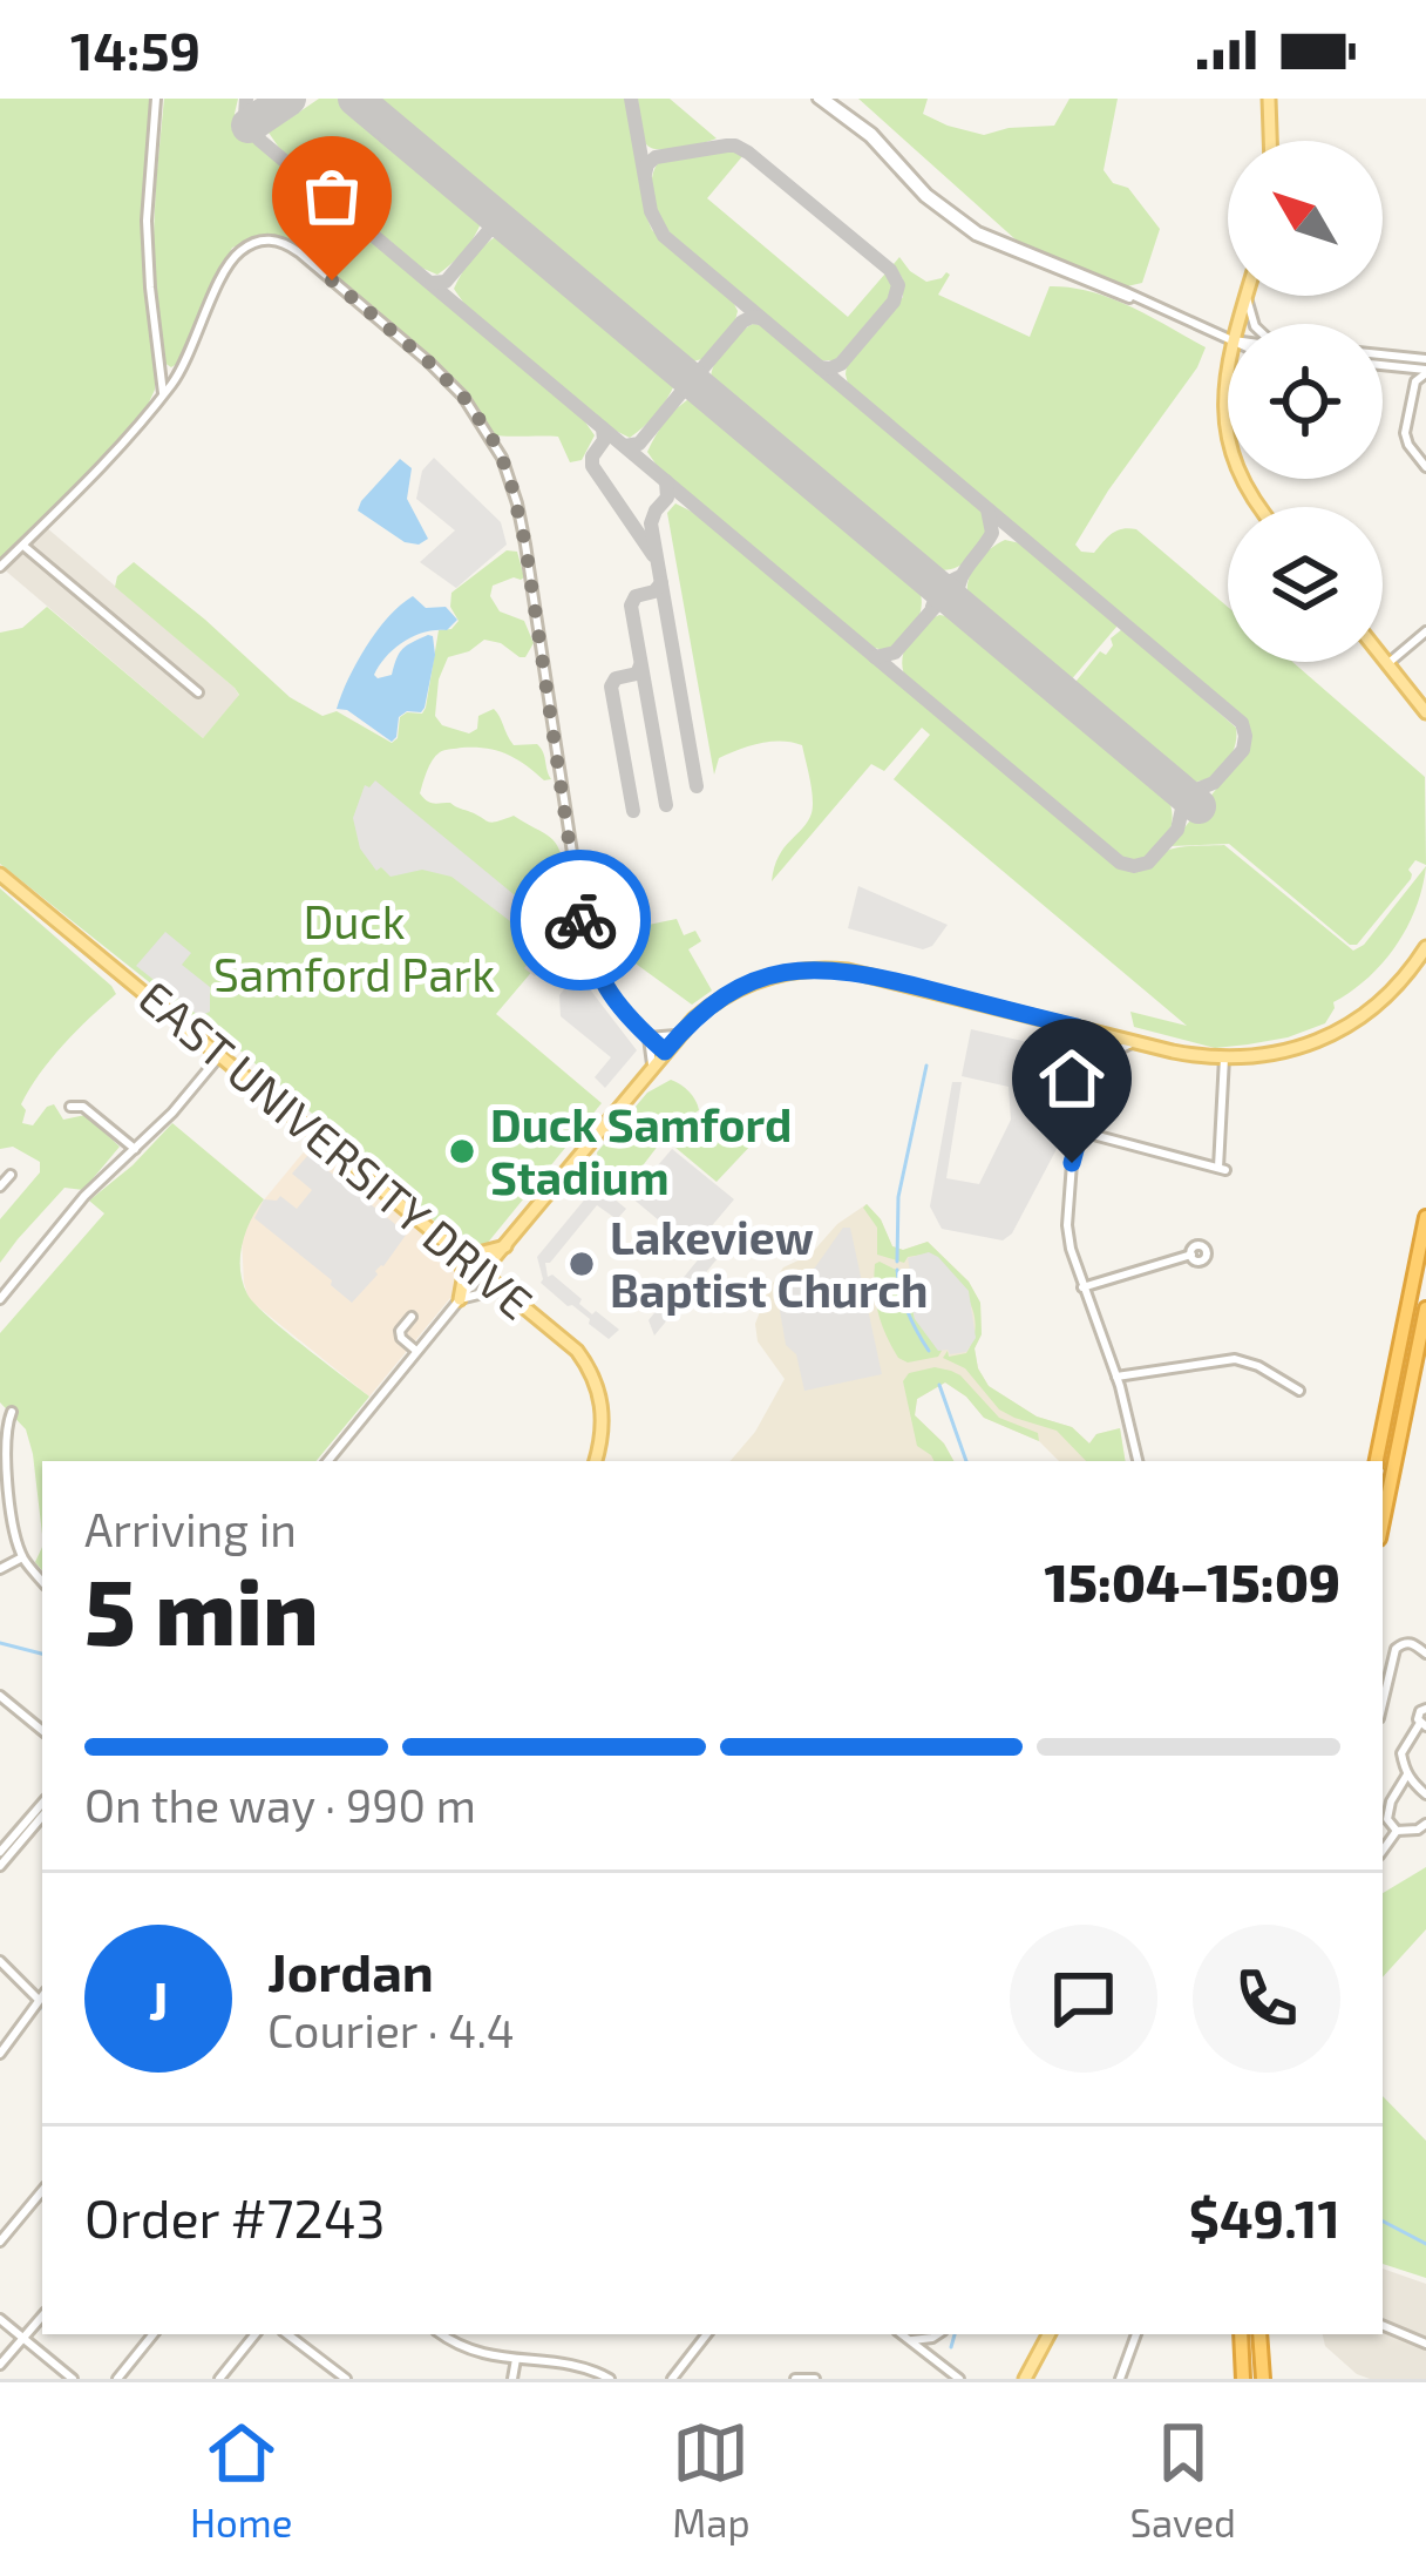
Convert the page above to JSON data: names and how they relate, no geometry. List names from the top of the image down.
{
  "streets": {
    "main road": ["EAST UNIVERSITY DRIVE"]
  },
  "parks": ["Duck Samford Park"],
  "places": ["Duck Samford Stadium", "Lakeview Baptist Church"],
  "north": "top left",
  "page": {
    "status": "14:59",
    "heading": ["5 min", "Arriving in", "15:04–15:09"],
    "panel": [
      "Jordan",
      "Courier · 4.4",
      "Order #7243",
      "$49.11"
    ],
    "bar": "On the way · 990 m",
    "round": "J",
    "tabs": ["Home", "Map", "Saved"]
  }
}
